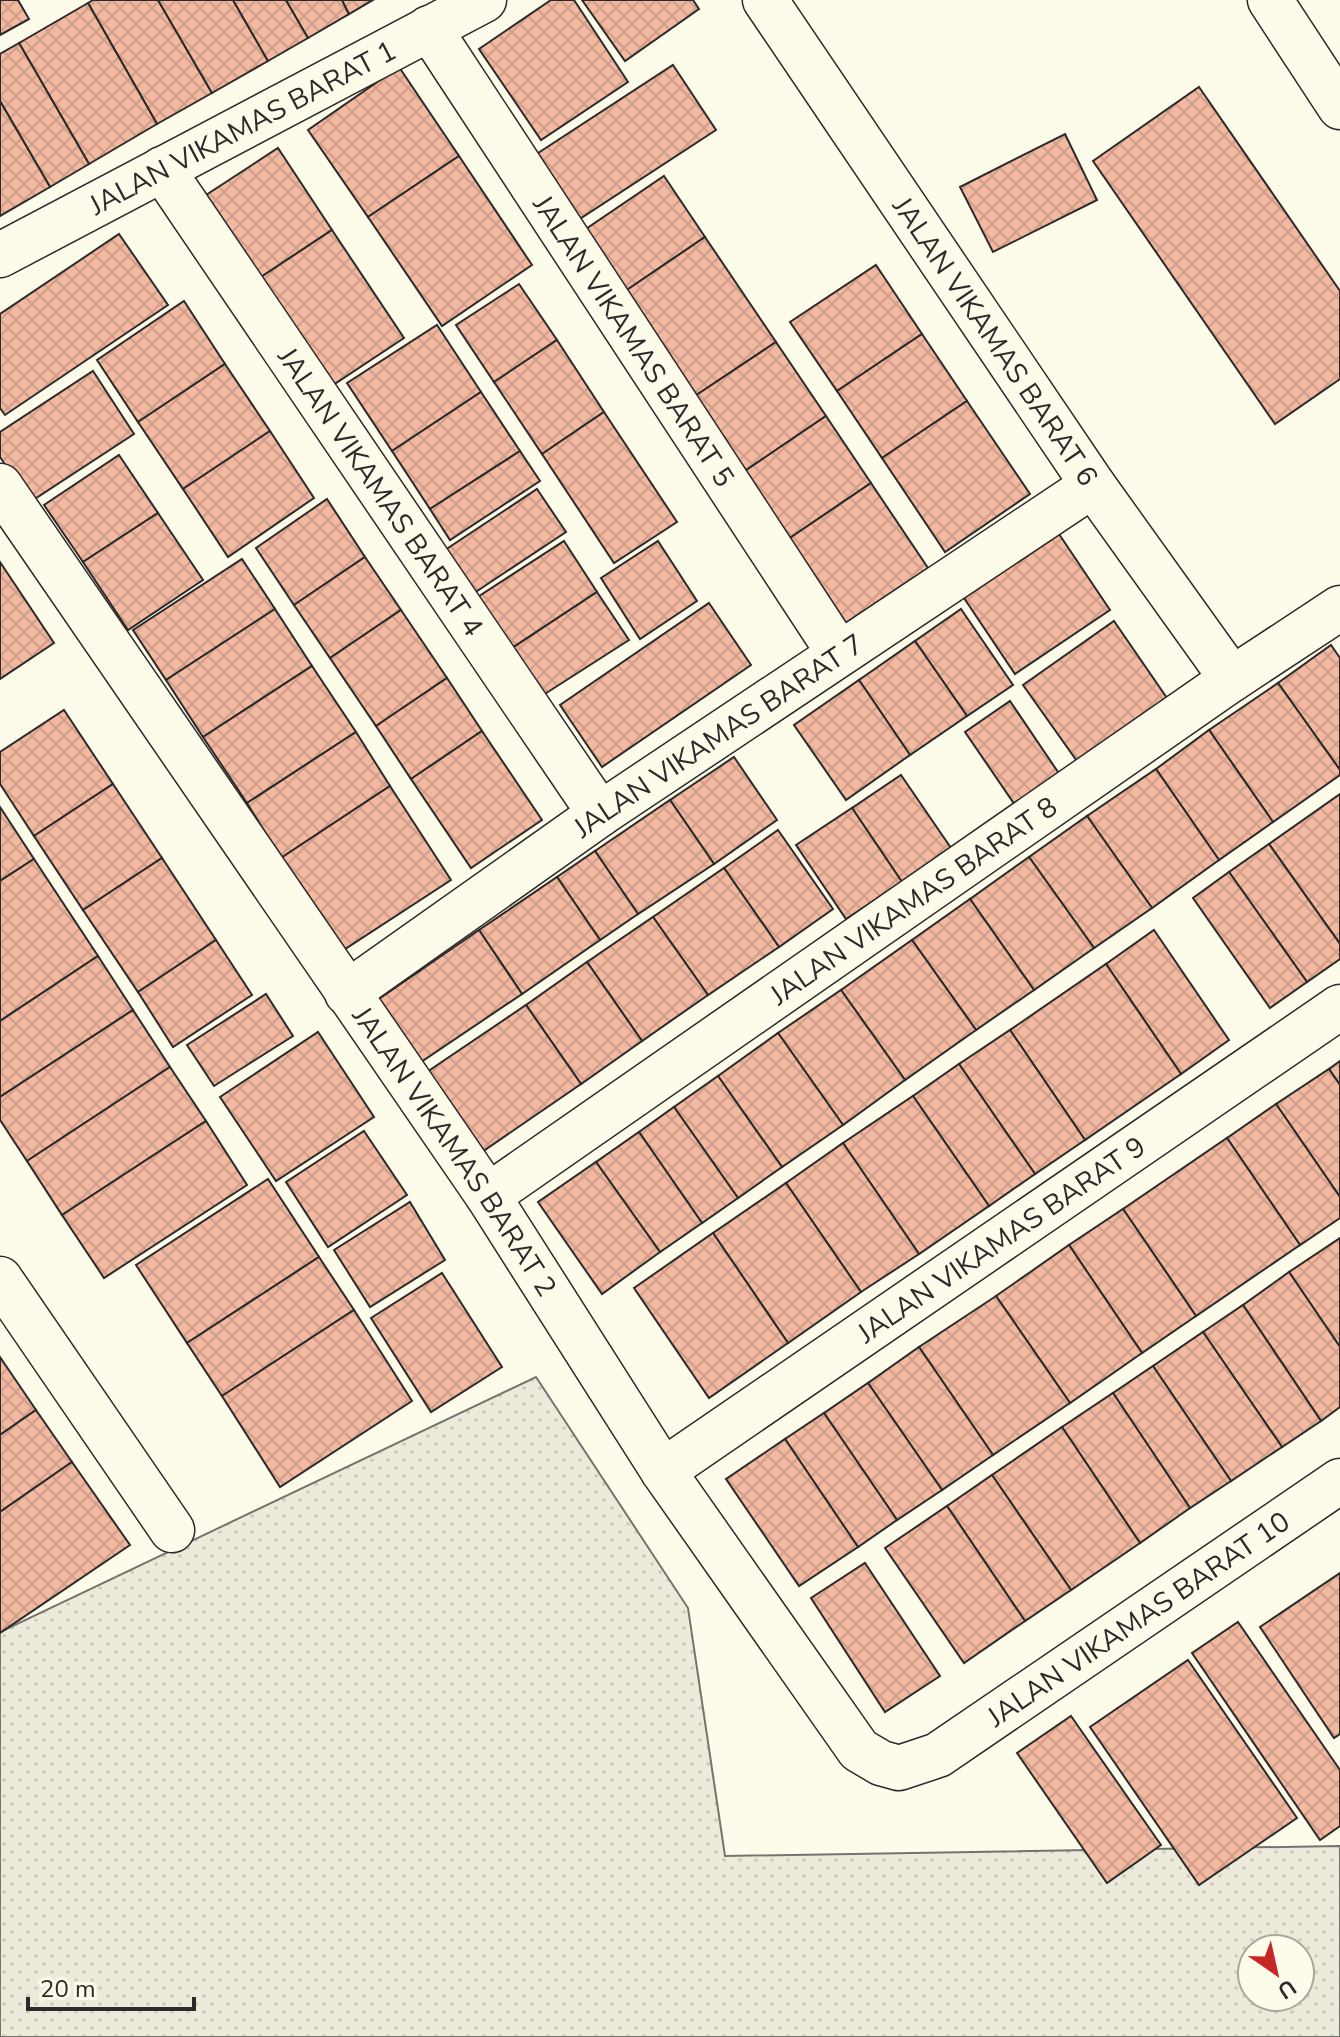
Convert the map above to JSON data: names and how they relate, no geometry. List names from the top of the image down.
{
  "streets": {
    "street": [
      "JALAN VIKAMAS BARAT 1",
      "JALAN VIKAMAS BARAT 5",
      "JALAN VIKAMAS BARAT 6",
      "JALAN VIKAMAS BARAT 4",
      "JALAN VIKAMAS BARAT 7",
      "JALAN VIKAMAS BARAT 8",
      "JALAN VIKAMAS BARAT 2",
      "JALAN VIKAMAS BARAT 9",
      "JALAN VIKAMAS BARAT 10"
    ]
  },
  "crossings": [
    ["JALAN VIKAMAS BARAT 1", "JALAN VIKAMAS BARAT 5"],
    ["JALAN VIKAMAS BARAT 1", "JALAN VIKAMAS BARAT 4"],
    ["JALAN VIKAMAS BARAT 5", "JALAN VIKAMAS BARAT 7"],
    ["JALAN VIKAMAS BARAT 6", "JALAN VIKAMAS BARAT 7"],
    ["JALAN VIKAMAS BARAT 6", "JALAN VIKAMAS BARAT 8"],
    ["JALAN VIKAMAS BARAT 4", "JALAN VIKAMAS BARAT 7"],
    ["JALAN VIKAMAS BARAT 7", "JALAN VIKAMAS BARAT 2"],
    ["JALAN VIKAMAS BARAT 8", "JALAN VIKAMAS BARAT 2"],
    ["JALAN VIKAMAS BARAT 2", "JALAN VIKAMAS BARAT 9"],
    ["JALAN VIKAMAS BARAT 2", "JALAN VIKAMAS BARAT 10"]
  ],
  "scale_bar": "20 m",
  "north": "bottom right"
}
